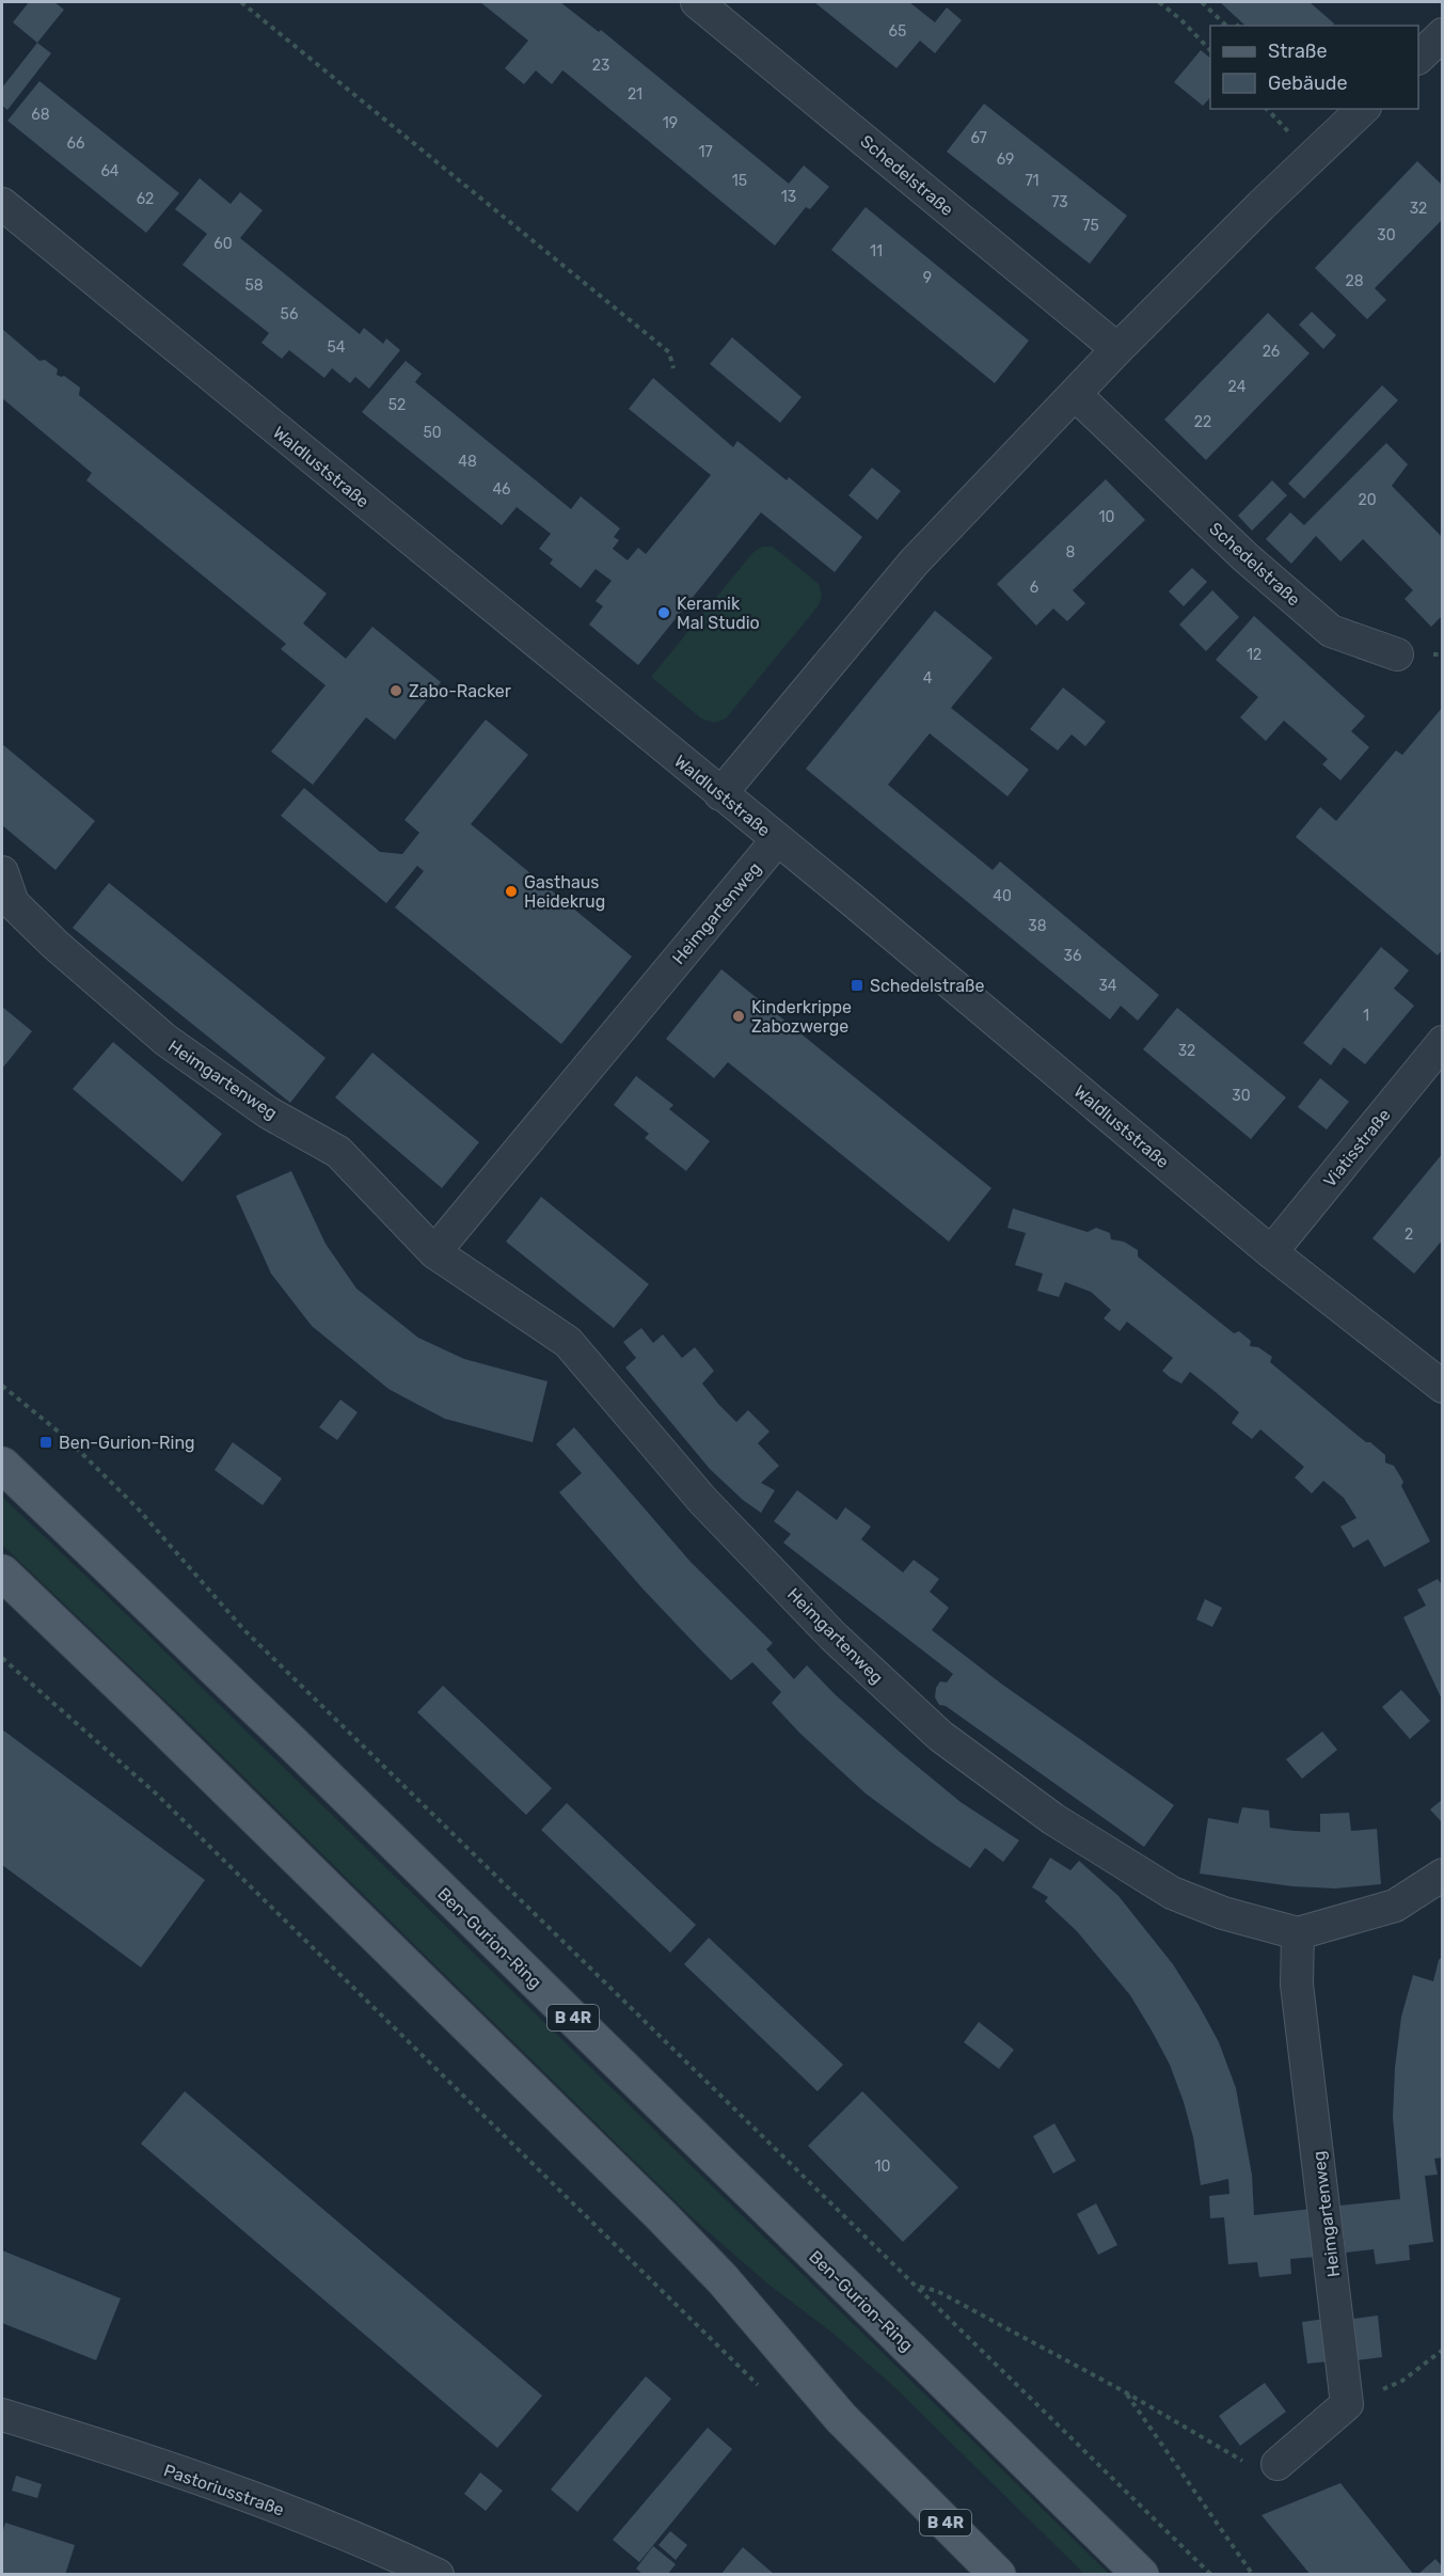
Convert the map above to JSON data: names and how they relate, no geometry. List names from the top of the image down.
{
  "streets": {
    "main road": ["Ben-Gurion-Ring", "B 4R"],
    "street": [
      "Schedelstraße",
      "Waldluststraße",
      "Heimgartenweg",
      "Viatisstraße",
      "Pastoriusstraße"
    ]
  },
  "crossings": [
    ["Waldluststraße", "Heimgartenweg"],
    ["Waldluststraße", "Viatisstraße"]
  ],
  "places": {
    "other": [
      "Keramik Mal Studio",
      "Zabo-Racker",
      "Gasthaus Heidekrug",
      "Kinderkrippe Zabozwerge"
    ],
    "transit": ["Schedelstraße", "Ben-Gurion-Ring"]
  },
  "house_numbers": [
    "65",
    "23",
    "21",
    "68",
    "19",
    "67",
    "66",
    "17",
    "69",
    "64",
    "15",
    "71",
    "13",
    "62",
    "73",
    "32",
    "75",
    "30",
    "60",
    "11",
    "9",
    "28",
    "58",
    "56",
    "54",
    "26",
    "24",
    "52",
    "22",
    "50",
    "48",
    "46",
    "20",
    "10",
    "8",
    "6",
    "12",
    "4",
    "40",
    "38",
    "36",
    "34",
    "1",
    "32",
    "30",
    "2",
    "10"
  ],
  "legend": ["Straße", "Gebäude"]
}
